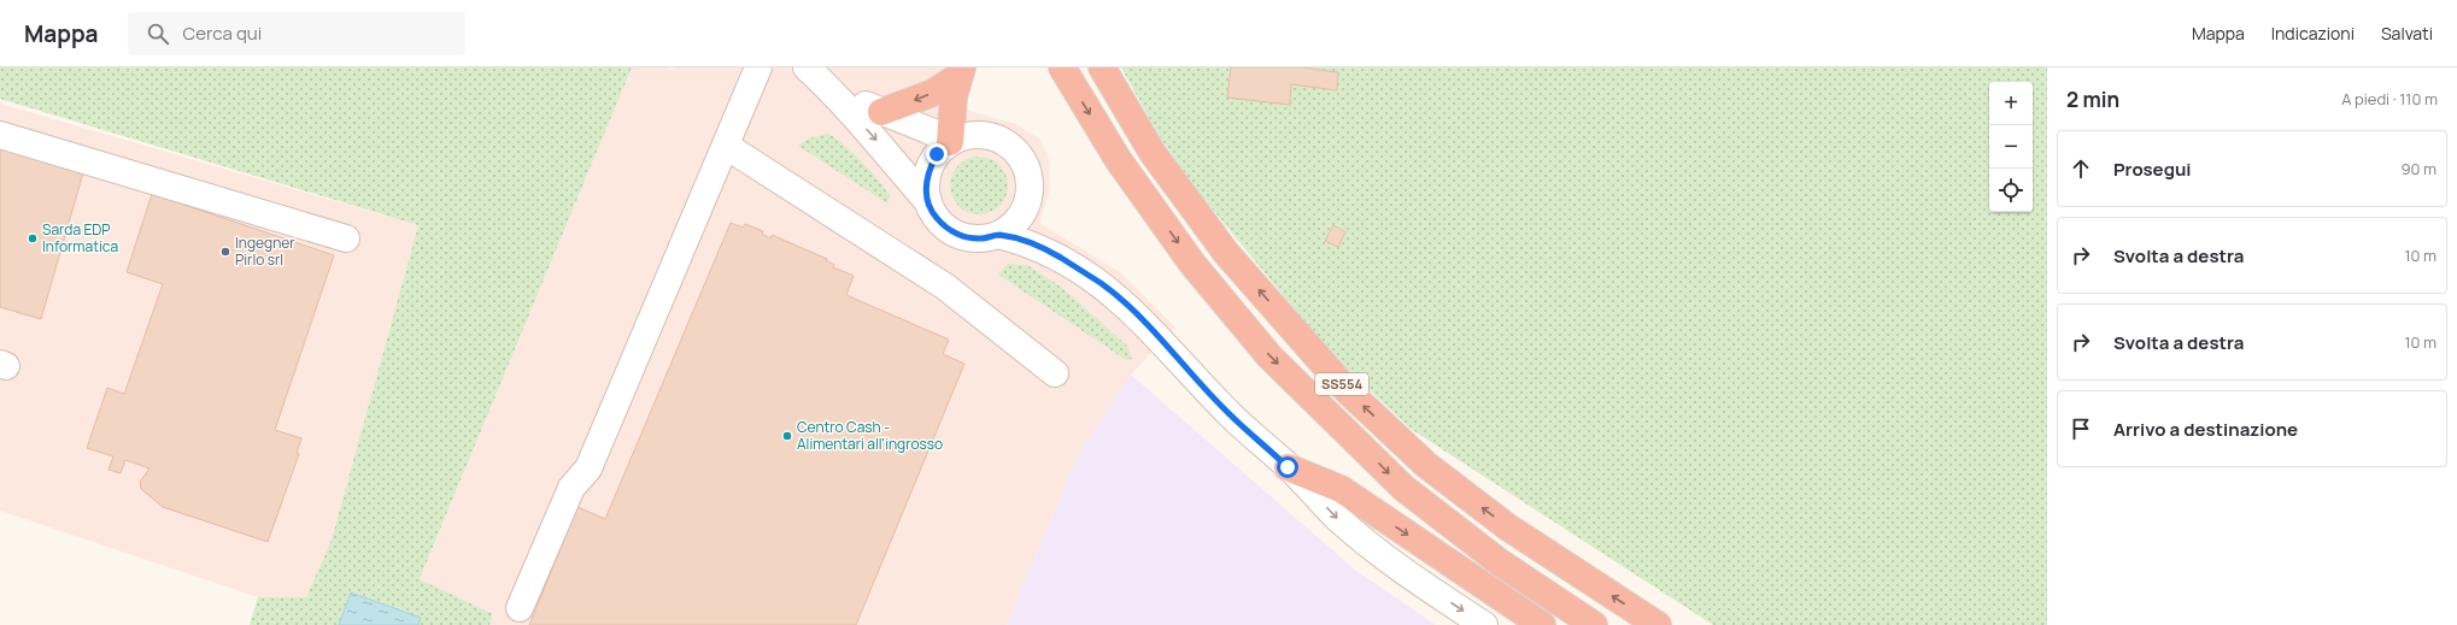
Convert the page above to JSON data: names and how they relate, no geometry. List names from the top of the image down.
{
  "streets": {
    "highway": ["SS554"]
  },
  "places": ["Sarda EDP Informatica", "Ingegner Pirlo srl", "Centro Cash - Alimentari all'ingrosso"],
  "page": {
    "header": "Mappa",
    "search": "Cerca qui",
    "nav": ["Mappa", "Indicazioni", "Salvati"],
    "heading": ["2 min", "A piedi · 110 m"],
    "map_buttons": ["+", "−"],
    "list": [
      ["Prosegui", "90 m"],
      ["Svolta a destra", "10 m"],
      ["Svolta a destra", "10 m"],
      "Arrivo a destinazione"
    ]
  }
}
